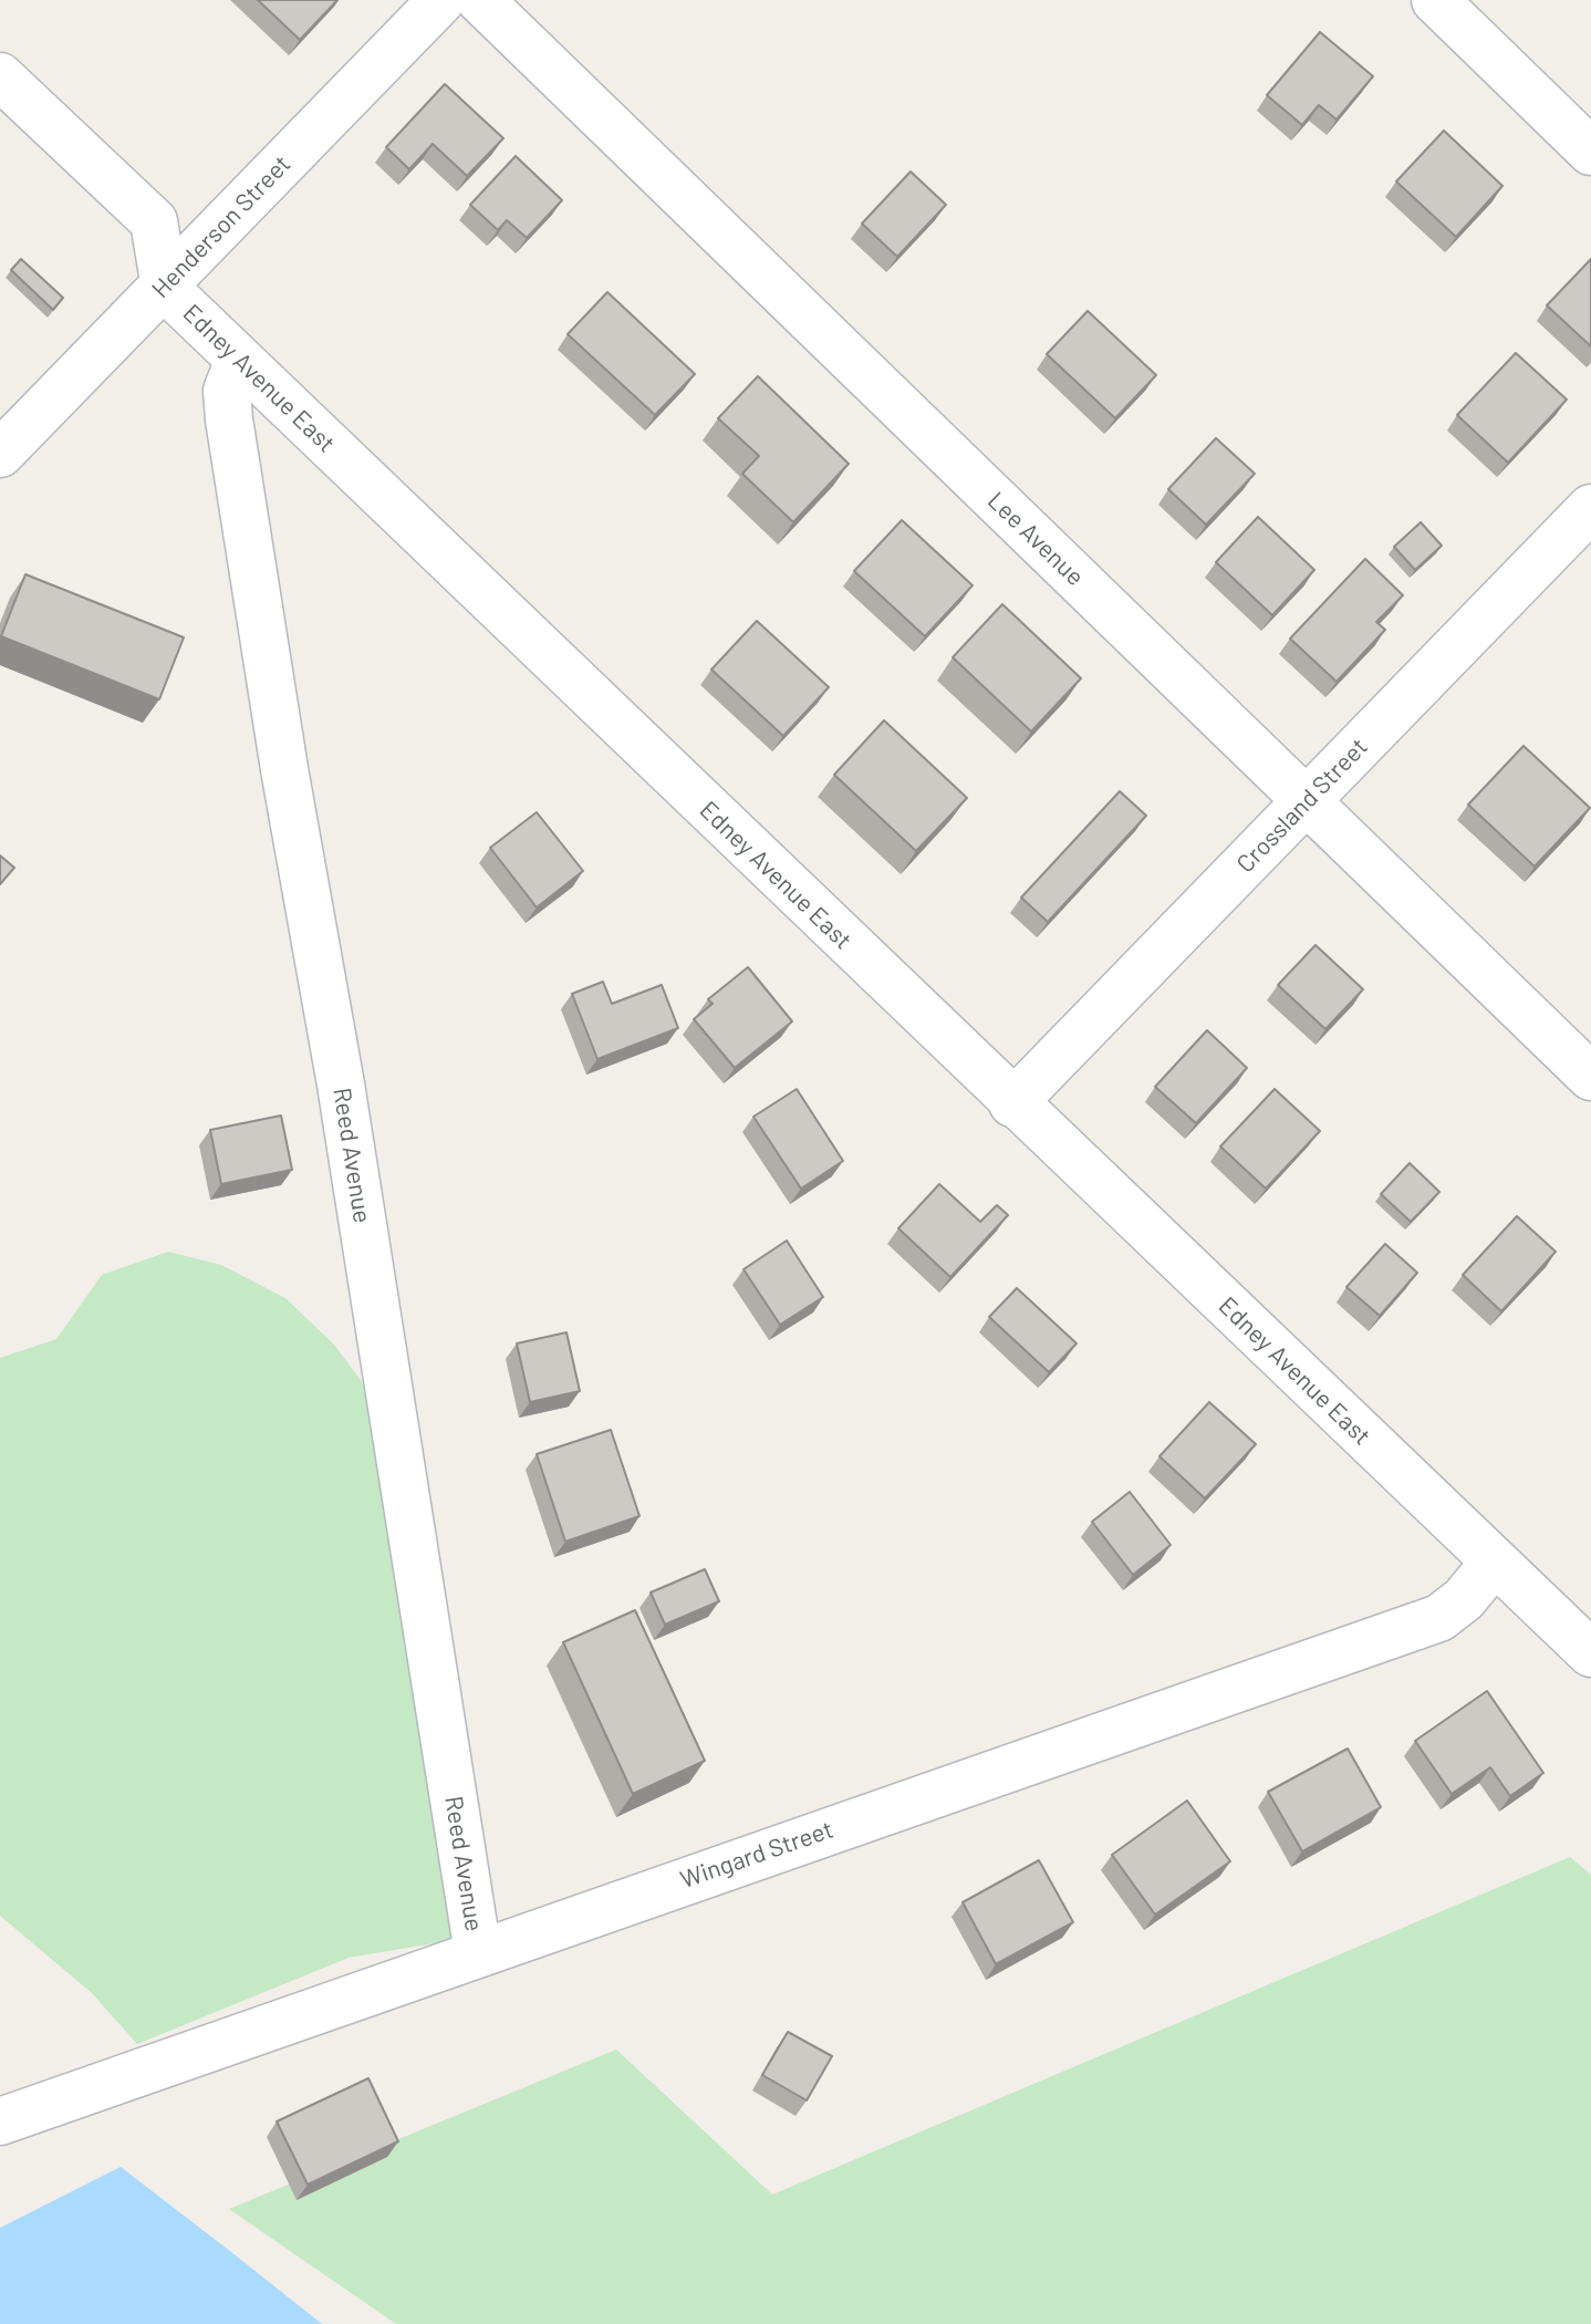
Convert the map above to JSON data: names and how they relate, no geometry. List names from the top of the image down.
{
  "streets": {
    "street": [
      "Henderson Street",
      "Edney Avenue East",
      "Lee Avenue",
      "Crossland Street",
      "Reed Avenue",
      "Wingard Street"
    ]
  },
  "crossings": [
    ["Henderson Street", "Edney Avenue East"],
    ["Edney Avenue East", "Crossland Street"],
    ["Edney Avenue East", "Reed Avenue"],
    ["Edney Avenue East", "Wingard Street"],
    ["Lee Avenue", "Crossland Street"],
    ["Reed Avenue", "Wingard Street"]
  ]
}
